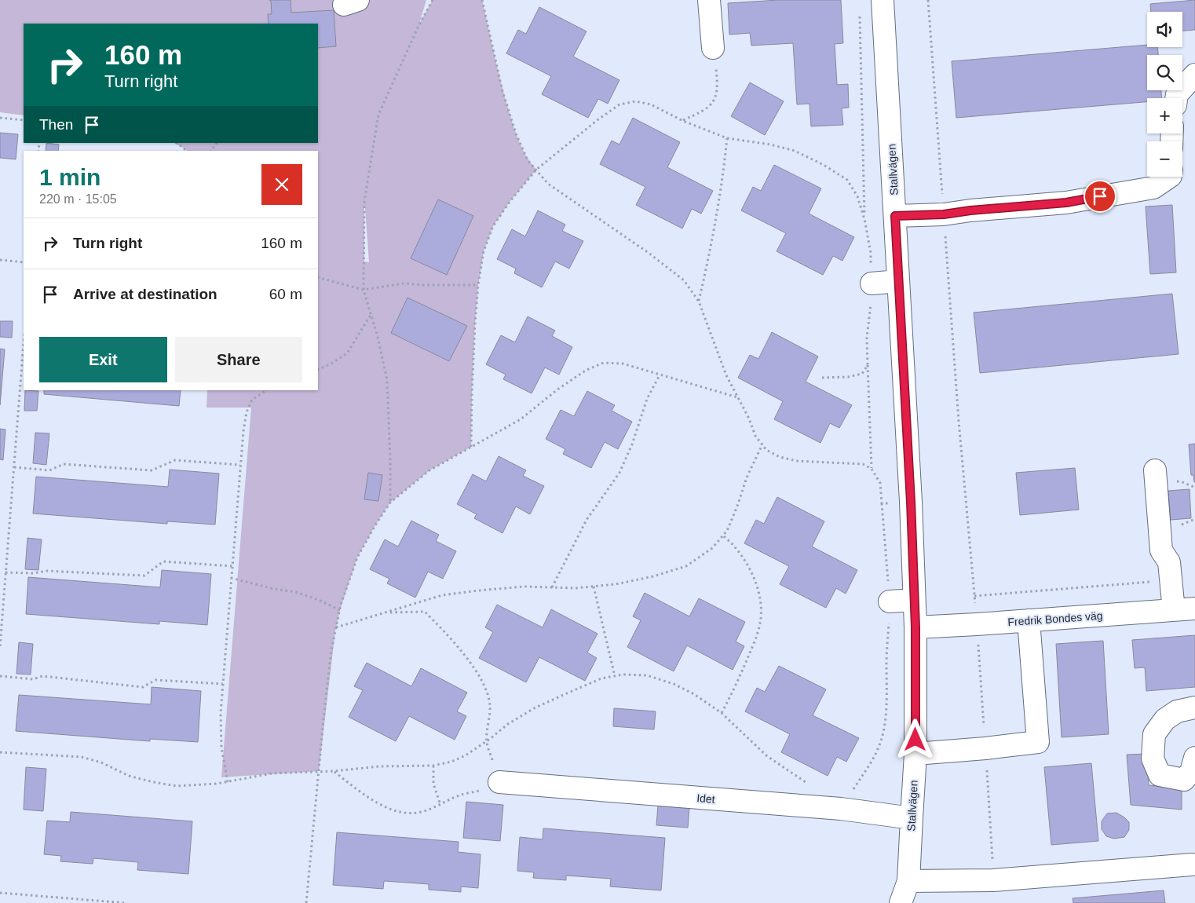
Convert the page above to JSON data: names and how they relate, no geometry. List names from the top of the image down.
{
  "streets": {
    "street": ["Stallvägen", "Fredrik Bondes väg", "Idet"]
  },
  "crossings": [
    ["Stallvägen", "Fredrik Bondes väg"],
    ["Stallvägen", "Idet"]
  ],
  "page": {
    "map_buttons": ["+", "−"],
    "turn": ["160 m", "Turn right"],
    "then": "Then",
    "heading": ["1 min", "220 m · 15:05"],
    "list": [
      {
        "name": "Turn right",
        "value": "160 m"
      },
      {
        "name": "Arrive at destination",
        "value": "60 m"
      }
    ],
    "buttons": ["Exit", "Share"]
  }
}
